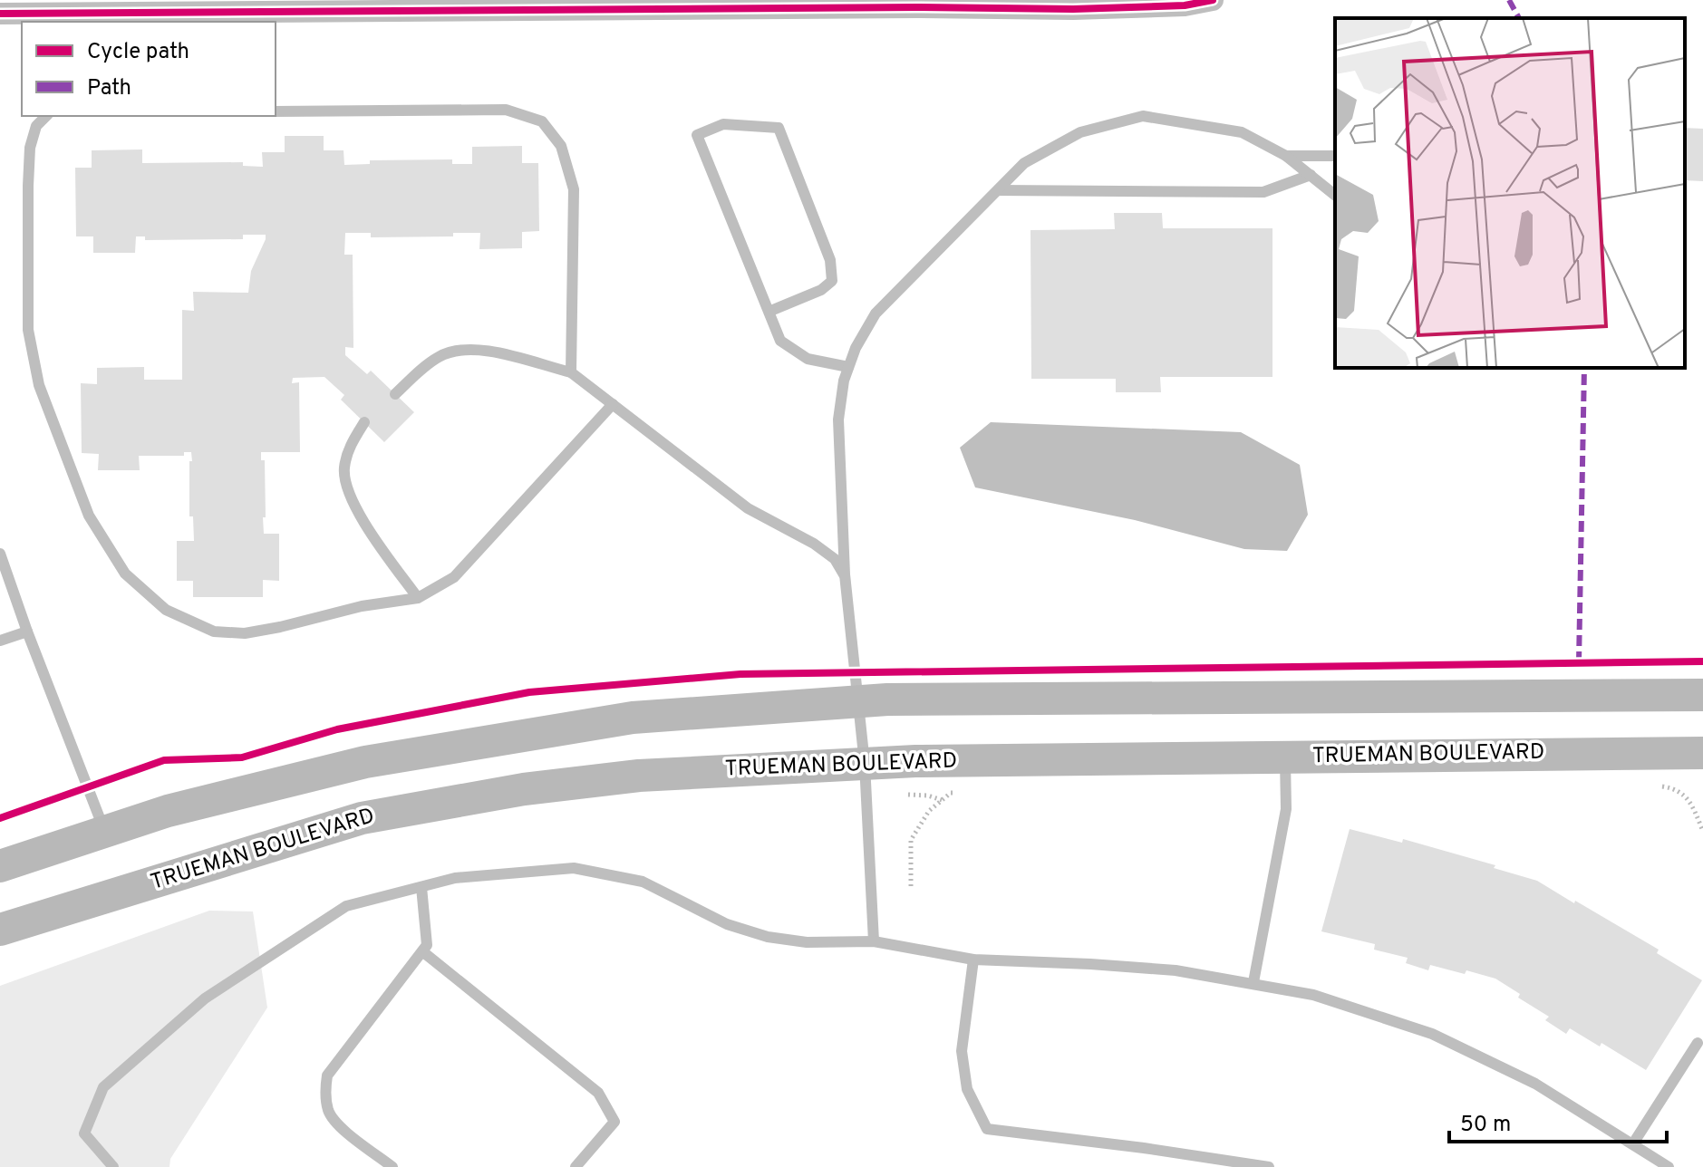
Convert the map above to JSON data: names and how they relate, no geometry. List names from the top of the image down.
{
  "streets": {
    "main road": ["TRUEMAN BOULEVARD"]
  },
  "legend": ["Cycle path", "Path"],
  "scale_bar": "50 m"
}
